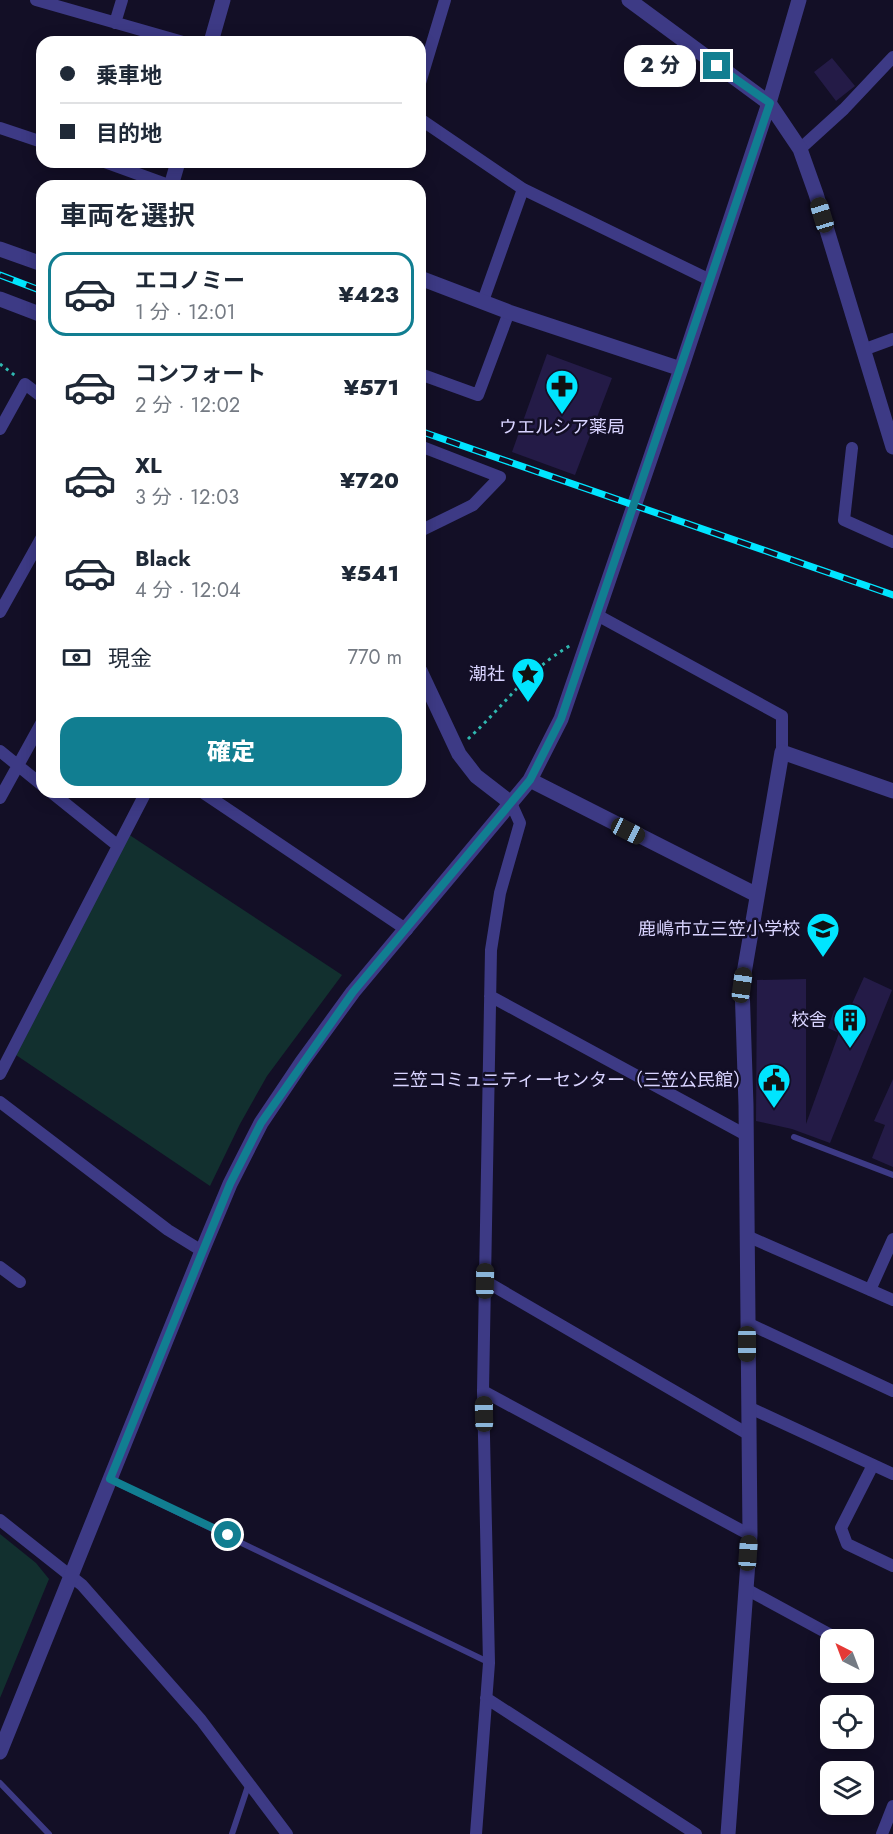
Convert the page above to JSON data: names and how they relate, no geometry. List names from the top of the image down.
{
  "places": {
    "pharmacy": ["ウエルシア薬局"],
    "place": ["潮社"],
    "school or university": ["鹿嶋市立三笠小学校"],
    "building": ["校舎"],
    "public building": ["三笠コミュニティーセンター（三笠公民館）"]
  },
  "north": "top left",
  "page": {
    "banner": ["乗車地", "目的地"],
    "bubble": "2 分",
    "heading": "車両を選択",
    "list": [
      {
        "name": "エコノミー",
        "note": "1 分 · 12:01",
        "value": "¥423"
      },
      {
        "name": "コンフォート",
        "note": "2 分 · 12:02",
        "value": "¥571"
      },
      {
        "name": "XL",
        "note": "3 分 · 12:03",
        "value": "¥720"
      },
      {
        "name": "Black",
        "note": "4 分 · 12:04",
        "value": "¥541"
      }
    ],
    "pay": ["現金", "770 m"],
    "buttons": "確定"
  }
}
